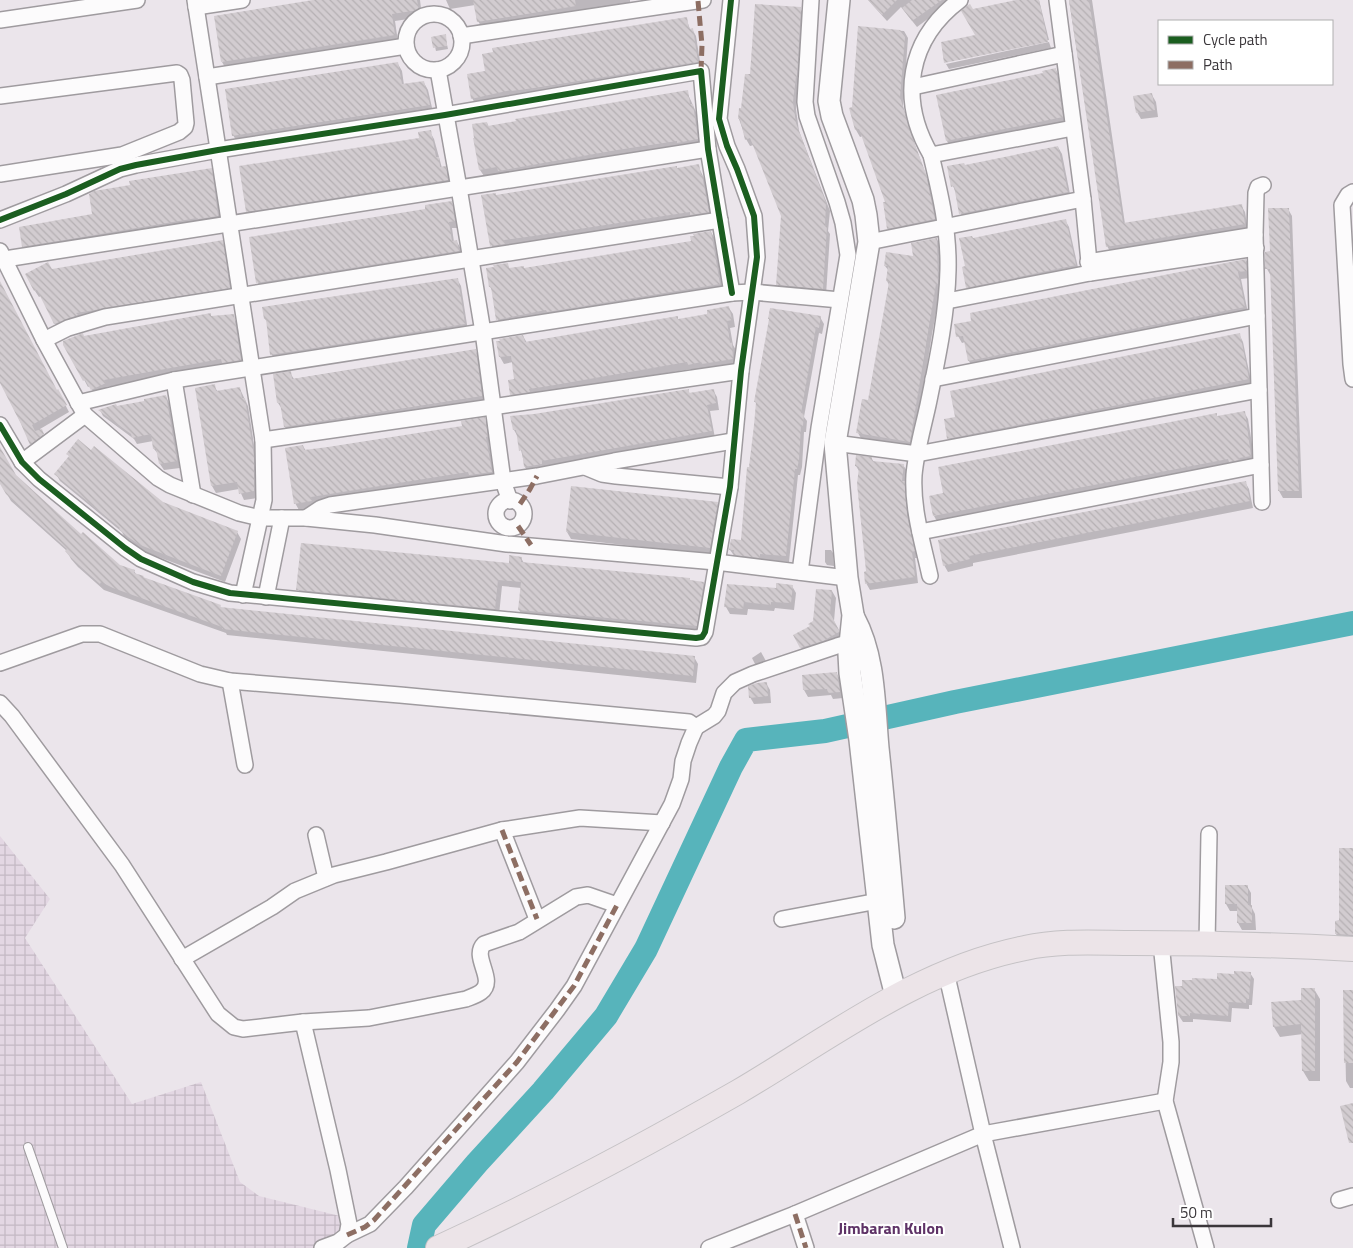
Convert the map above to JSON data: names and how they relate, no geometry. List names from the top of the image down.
{
  "districts": ["Jimbaran Kulon"],
  "legend": ["Cycle path", "Path"],
  "scale_bar": "50 m"
}
